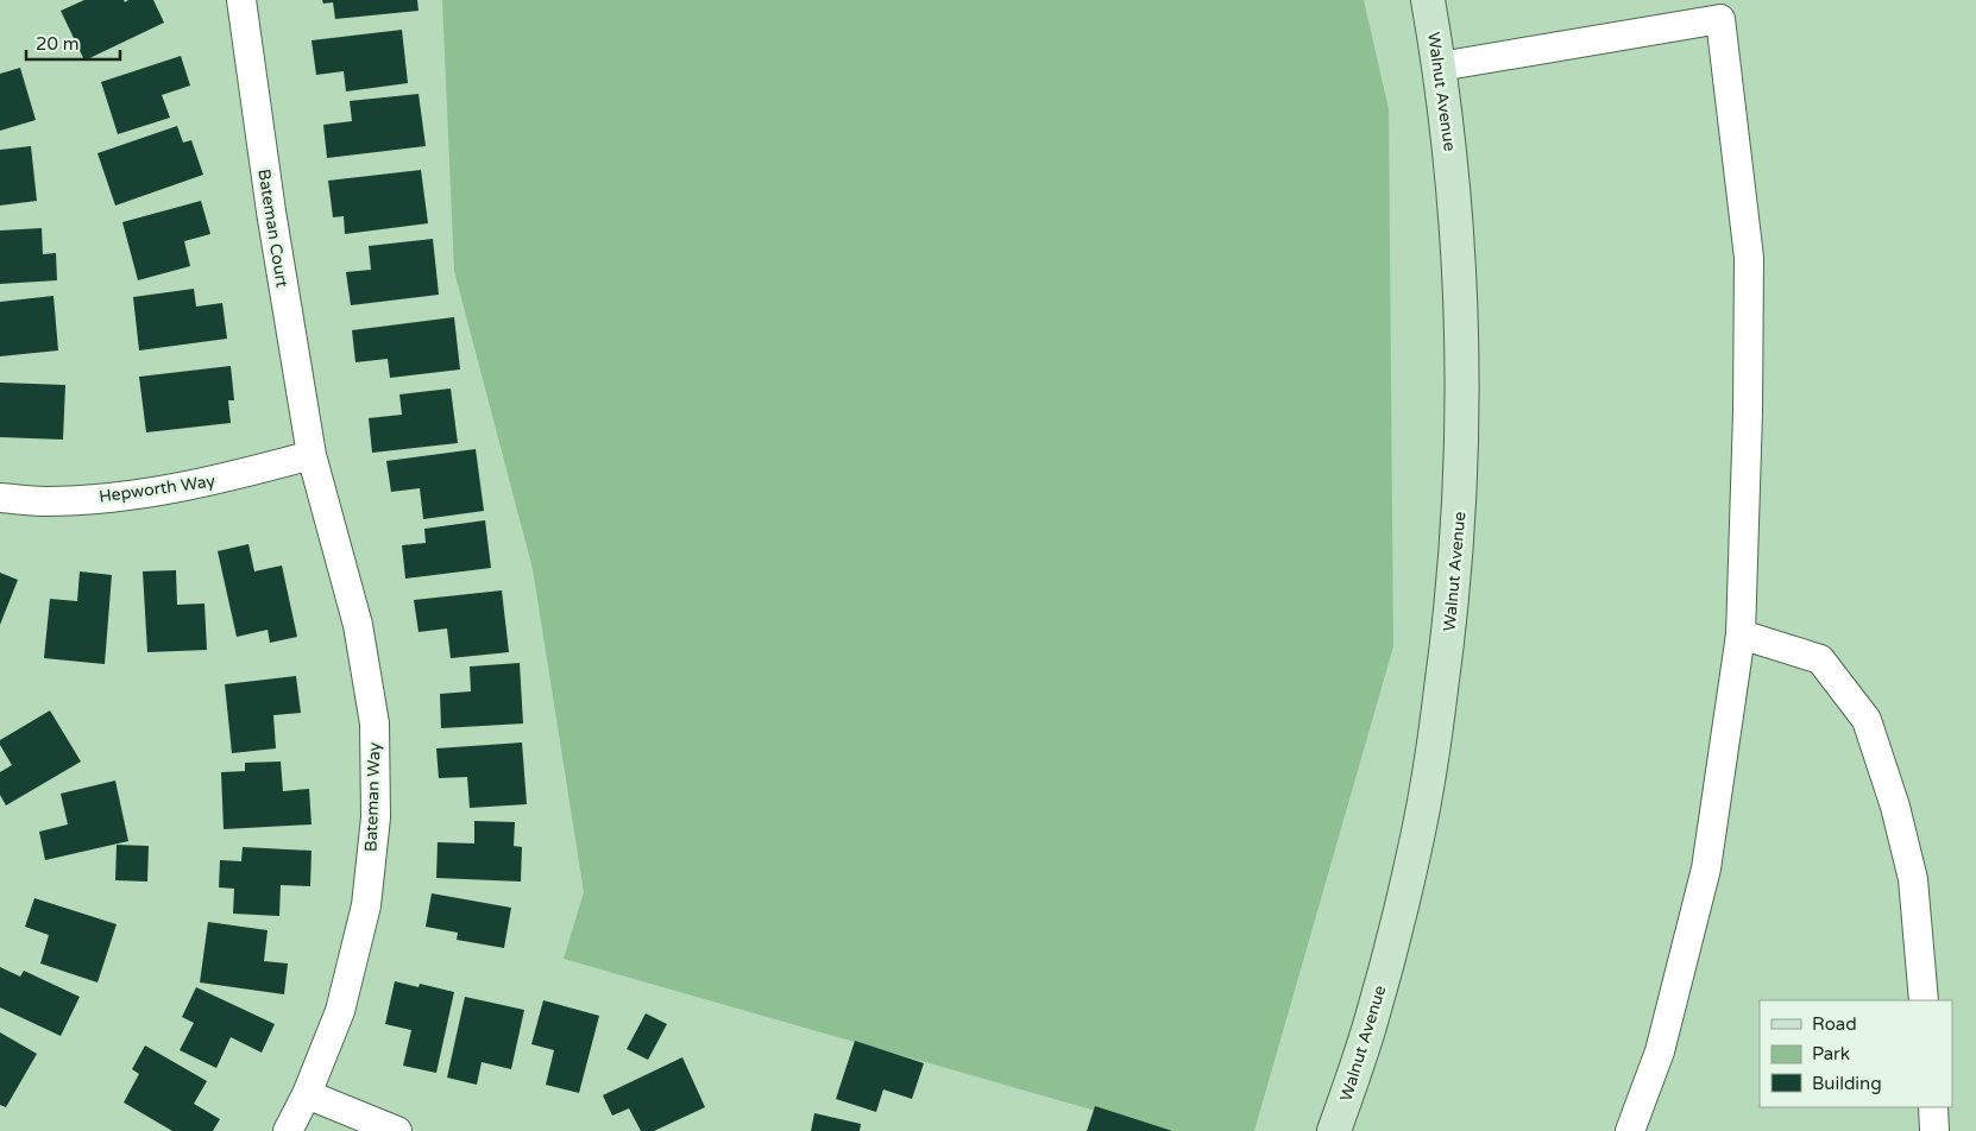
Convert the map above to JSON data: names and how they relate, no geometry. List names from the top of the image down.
{
  "streets": {
    "street": [
      "Walnut Avenue",
      "Bateman Court",
      "Hepworth Way",
      "Bateman Way"
    ]
  },
  "crossings": [
    ["Bateman Court", "Hepworth Way"],
    ["Bateman Court", "Bateman Way"],
    ["Hepworth Way", "Bateman Way"]
  ],
  "legend": ["Road", "Park", "Building"],
  "scale_bar": "20 m"
}
